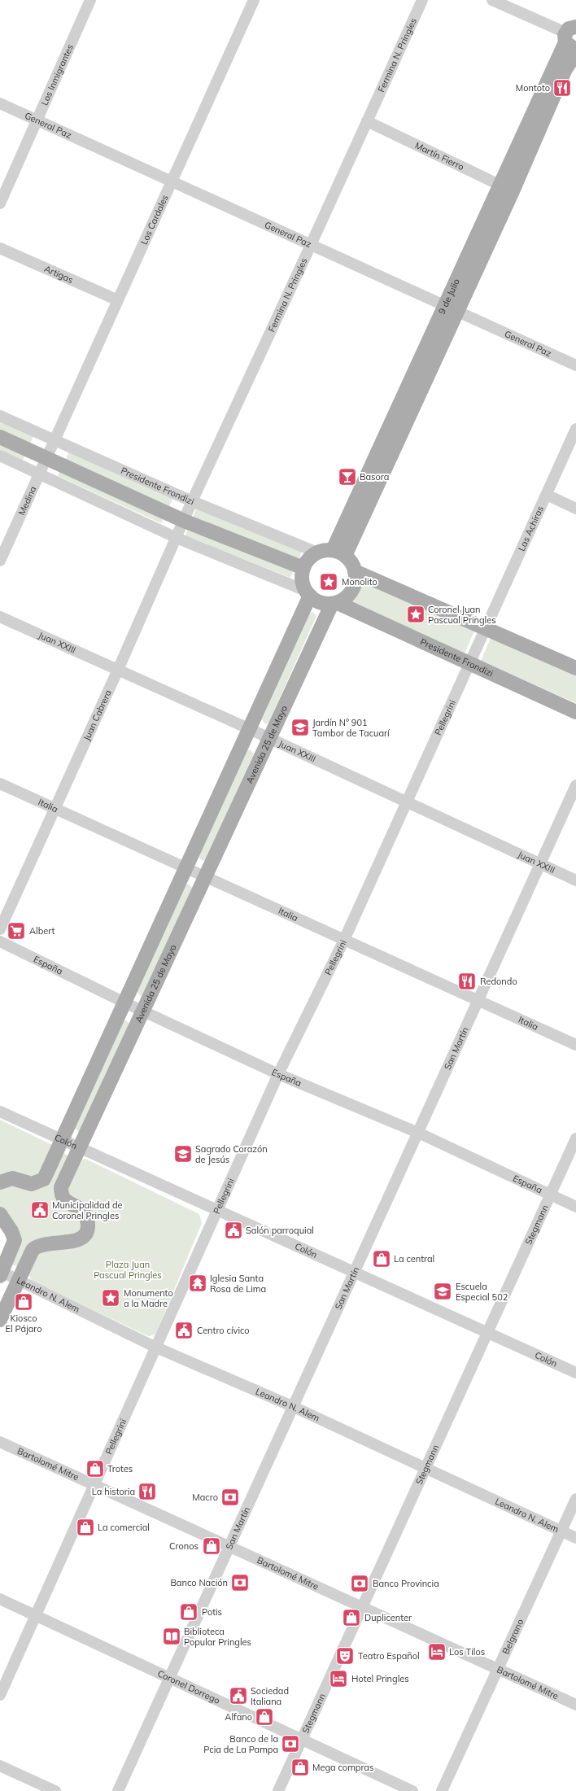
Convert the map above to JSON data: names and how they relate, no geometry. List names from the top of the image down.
{
  "streets": {
    "main road": ["9 de Julio", "Presidente Frondizi", "Avenida 25 de Mayo"],
    "street": [
      "Fermina N. Pringles",
      "Los Inmigrantes",
      "General Paz",
      "Martín Fierro",
      "Los Cardales",
      "Artigas",
      "Medina",
      "Las Achiras",
      "Juan XXIII",
      "Juan Cabrera",
      "Pellegrini",
      "Italia",
      "España",
      "San Martín",
      "Colón",
      "Stegmann",
      "Leandro N. Alem",
      "Bartolomé Mitre",
      "Belgrano",
      "Coronel Dorrego"
    ]
  },
  "crossings": [
    ["Fermina N. Pringles", "General Paz"],
    ["Fermina N. Pringles", "Martín Fierro"],
    ["Fermina N. Pringles", "Presidente Frondizi"],
    ["Fermina N. Pringles", "Juan Cabrera"],
    ["Los Inmigrantes", "General Paz"],
    ["General Paz", "Los Cardales"],
    ["General Paz", "9 de Julio"],
    ["Martín Fierro", "9 de Julio"],
    ["Los Cardales", "Artigas"],
    ["Los Cardales", "Presidente Frondizi"],
    ["Los Cardales", "Medina"],
    ["9 de Julio", "Presidente Frondizi"],
    ["9 de Julio", "Avenida 25 de Mayo"],
    ["Presidente Frondizi", "Medina"],
    ["Presidente Frondizi", "Juan Cabrera"],
    ["Presidente Frondizi", "Pellegrini"],
    ["Presidente Frondizi", "Avenida 25 de Mayo"],
    ["Las Achiras", "Pellegrini"],
    ["Juan XXIII", "Juan Cabrera"],
    ["Juan XXIII", "Pellegrini"],
    ["Juan XXIII", "Avenida 25 de Mayo"],
    ["Juan XXIII", "San Martín"],
    ["Juan Cabrera", "Italia"],
    ["Pellegrini", "Italia"],
    ["Pellegrini", "España"],
    ["Pellegrini", "Colón"],
    ["Pellegrini", "Leandro N. Alem"],
    ["Pellegrini", "Bartolomé Mitre"],
    ["Pellegrini", "Coronel Dorrego"],
    ["Avenida 25 de Mayo", "Italia"],
    ["Avenida 25 de Mayo", "España"],
    ["Avenida 25 de Mayo", "Colón"],
    ["Avenida 25 de Mayo", "Leandro N. Alem"],
    ["Italia", "San Martín"],
    ["España", "San Martín"],
    ["España", "Stegmann"],
    ["San Martín", "Colón"],
    ["San Martín", "Leandro N. Alem"],
    ["San Martín", "Bartolomé Mitre"],
    ["San Martín", "Coronel Dorrego"],
    ["Colón", "Stegmann"],
    ["Stegmann", "Leandro N. Alem"],
    ["Stegmann", "Bartolomé Mitre"],
    ["Stegmann", "Coronel Dorrego"],
    ["Leandro N. Alem", "Belgrano"],
    ["Bartolomé Mitre", "Belgrano"]
  ],
  "parks": ["Plaza Juan Pascual Pringles"],
  "places": {
    "restaurant": ["Montoto", "Redondo", "La historia"],
    "bar": ["Basora"],
    "place": ["Monolito", "Coronel Juan Pascual Pringles", "Monumento a la Madre"],
    "school or university": ["Jardín N° 901 Tambor de Tacuarí", "Sagrado Corazón de Jesús", "Escuela Especial 502"],
    "supermarket": ["Albert"],
    "public building": [
      "Municipalidad de Coronel Pringles",
      "Salón parroquial",
      "Centro cívico",
      "Sociedad Italiana"
    ],
    "shop": [
      "La central",
      "Kiosco El Pájaro",
      "Trotes",
      "La comercial",
      "Cronos",
      "Potis",
      "Duplicenter",
      "Alfano",
      "Mega compras"
    ],
    "temple": ["Iglesia Santa Rosa de Lima"],
    "bank": [
      "Macro",
      "Banco Nación",
      "Banco Provincia",
      "Banco de la Pcia de La Pampa"
    ],
    "library": ["Biblioteca Popular Pringles"],
    "hotel": ["Los Tilos", "Hotel Pringles"],
    "theatre": ["Teatro Español"]
  }
}
